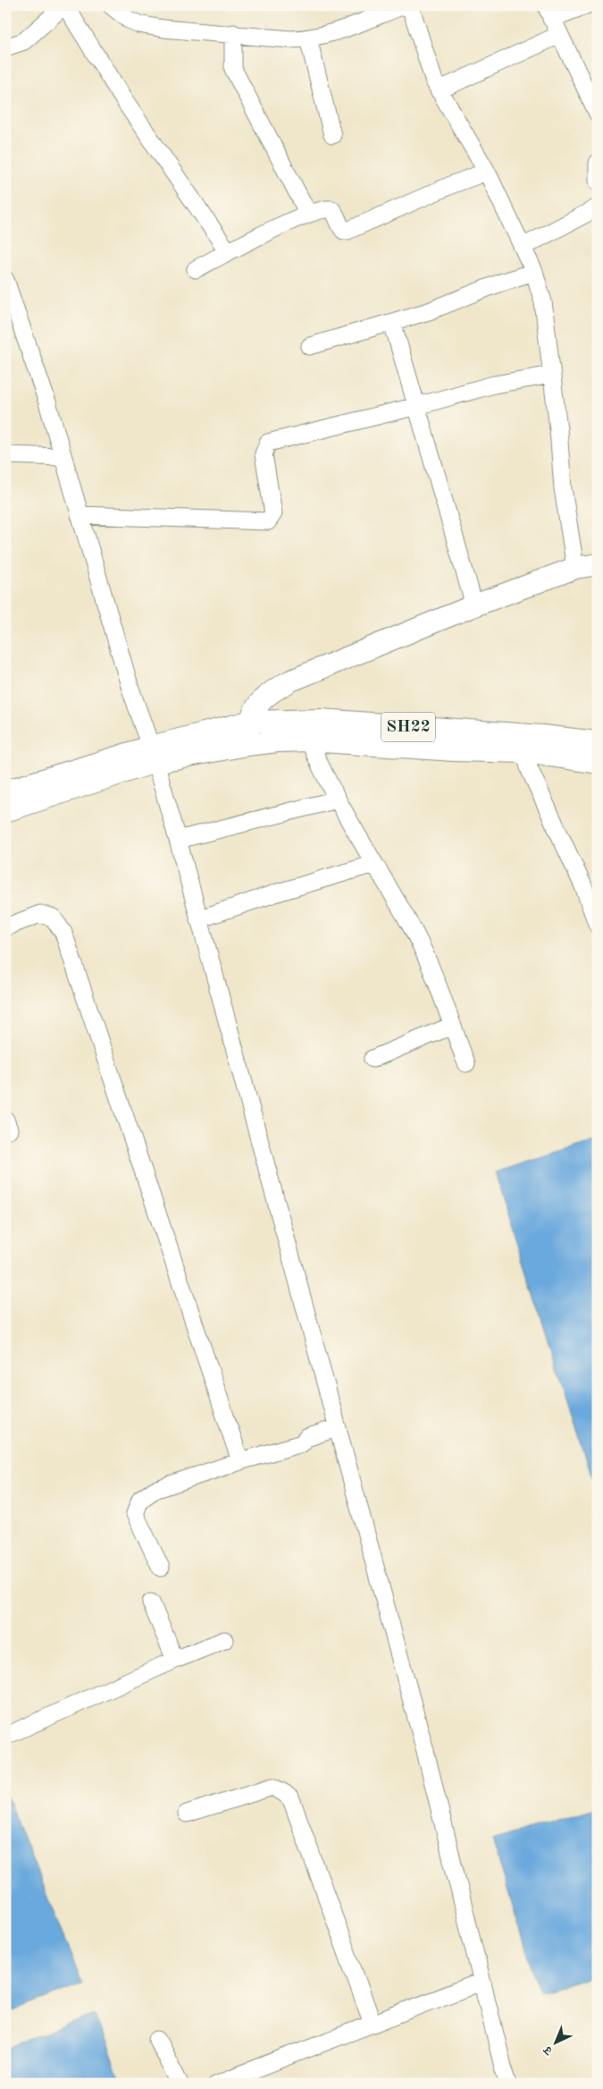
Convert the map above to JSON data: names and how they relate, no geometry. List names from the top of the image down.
{
  "streets": {
    "main road": ["SH22"]
  },
  "north": "bottom left"
}
